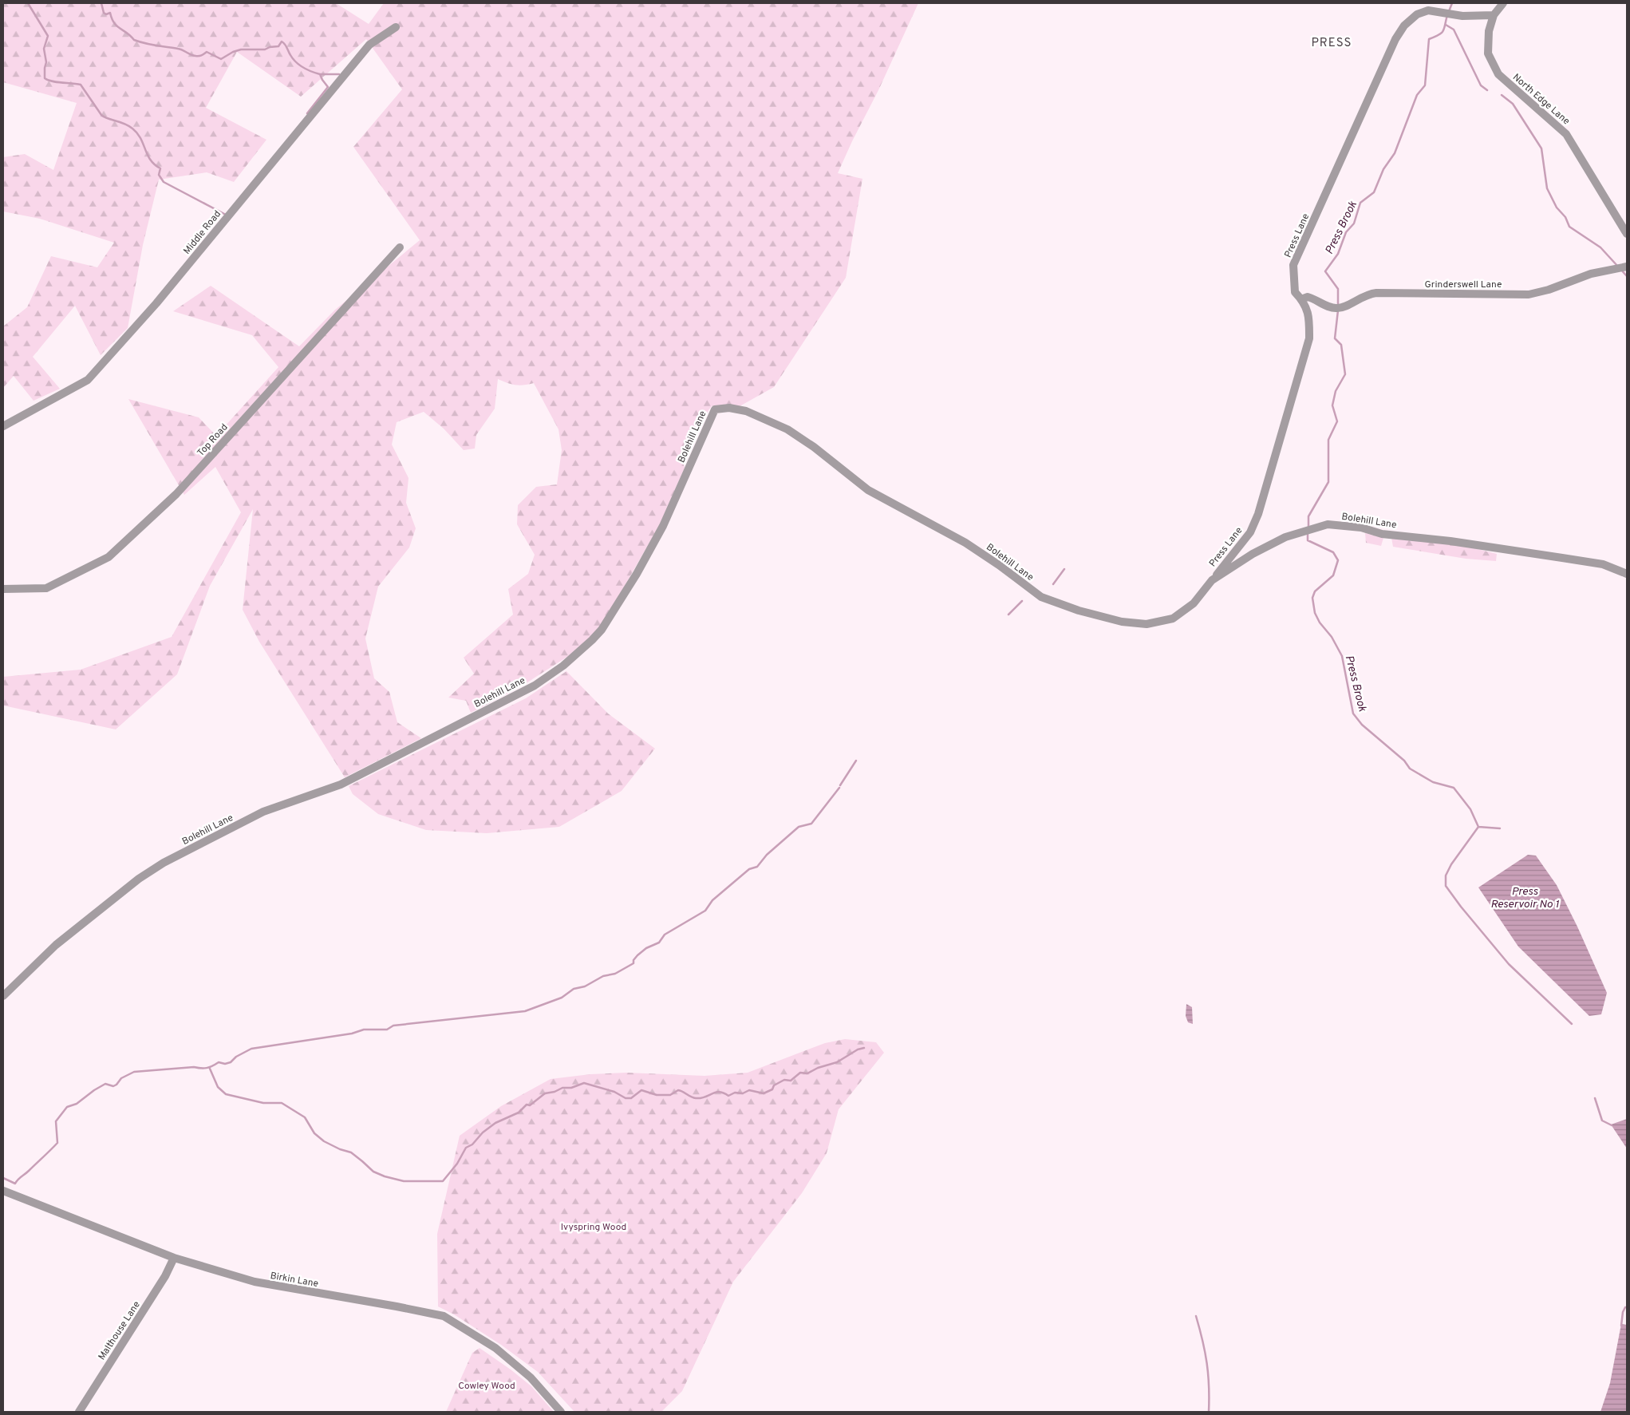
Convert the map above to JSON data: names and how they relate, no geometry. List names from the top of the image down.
{
  "streets": {
    "street": [
      "North Edge Lane",
      "Middle Road",
      "Press Lane",
      "Grinderswell Lane",
      "Bolehill Lane",
      "Top Road",
      "Birkin Lane",
      "Malthouse Lane"
    ]
  },
  "crossings": [
    ["North Edge Lane", "Press Lane"],
    ["Press Lane", "Grinderswell Lane"],
    ["Press Lane", "Bolehill Lane"],
    ["Birkin Lane", "Malthouse Lane"]
  ],
  "districts": ["PRESS"],
  "water": ["Press Brook", "Press Reservoir No 1"],
  "parks": ["Ivyspring Wood", "Cowley Wood"]
}
